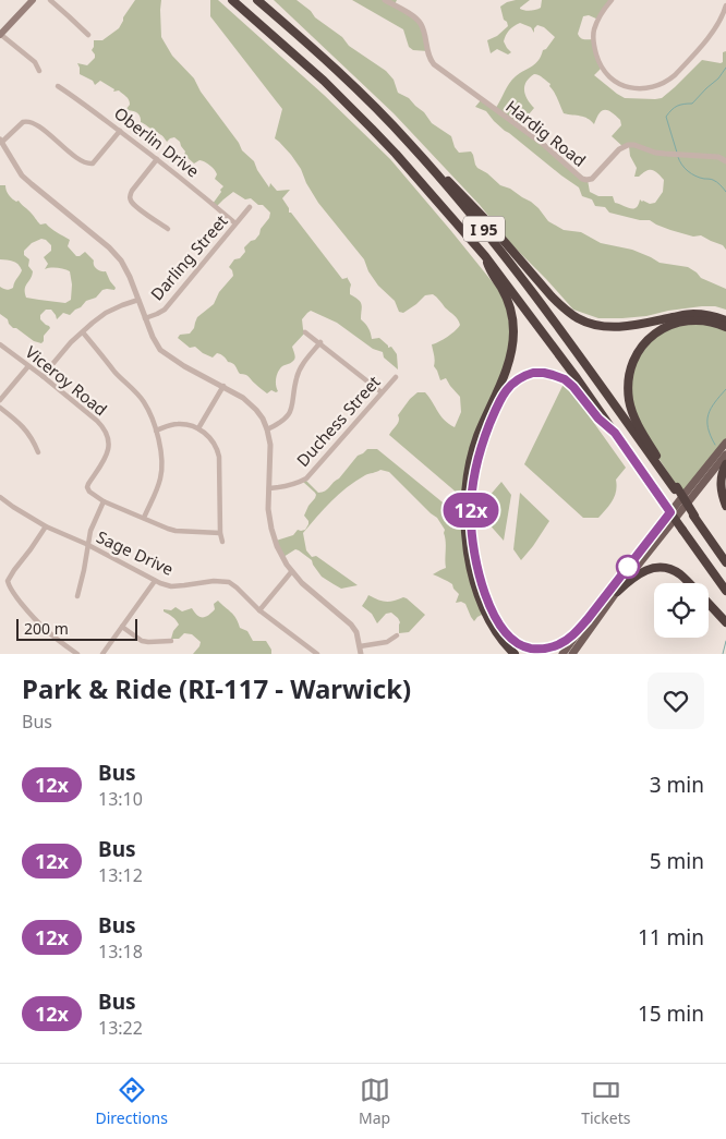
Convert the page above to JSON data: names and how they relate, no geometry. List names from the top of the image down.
{
  "streets": {
    "highway": ["I 95"],
    "street": [
      "Hardig Road",
      "Oberlin Drive",
      "Darling Street",
      "Viceroy Road",
      "Duchess Street",
      "Sage Drive"
    ]
  },
  "crossings": [
    ["Oberlin Drive", "Darling Street"]
  ],
  "lines": ["bus line 12x"],
  "scale_bar": "200 m",
  "page": {
    "on_map": "12x",
    "scale": "200 m",
    "heading": ["Park & Ride (RI-117 - Warwick)", "Bus"],
    "list": [
      {
        "mark": "12x",
        "name": "Bus",
        "note": "13:10",
        "value": "3 min"
      },
      {
        "mark": "12x",
        "name": "Bus",
        "note": "13:12",
        "value": "5 min"
      },
      {
        "mark": "12x",
        "name": "Bus",
        "note": "13:18",
        "value": "11 min"
      },
      {
        "mark": "12x",
        "name": "Bus",
        "note": "13:22",
        "value": "15 min"
      }
    ],
    "tabs": ["Directions", "Map", "Tickets"]
  }
}
